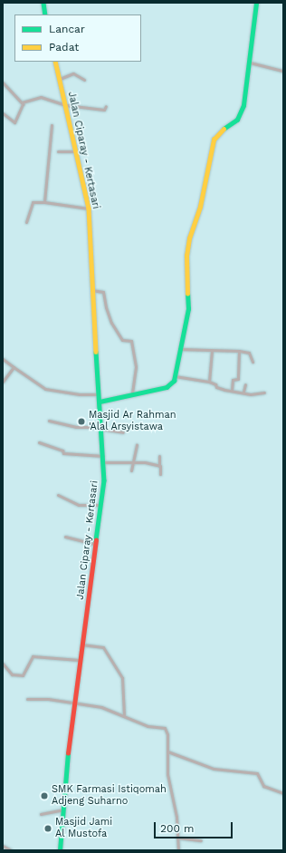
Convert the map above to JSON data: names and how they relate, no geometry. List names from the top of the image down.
{
  "streets": {
    "main road": ["Jalan Ciparay - Kertasari"]
  },
  "places": ["Masjid Ar Rahman 'Alal Arsyistawa", "SMK Farmasi Istiqomah Adjeng Suharno", "Masjid Jami Al Mustofa"],
  "legend": ["Lancar", "Padat"],
  "scale_bar": "200 m"
}
